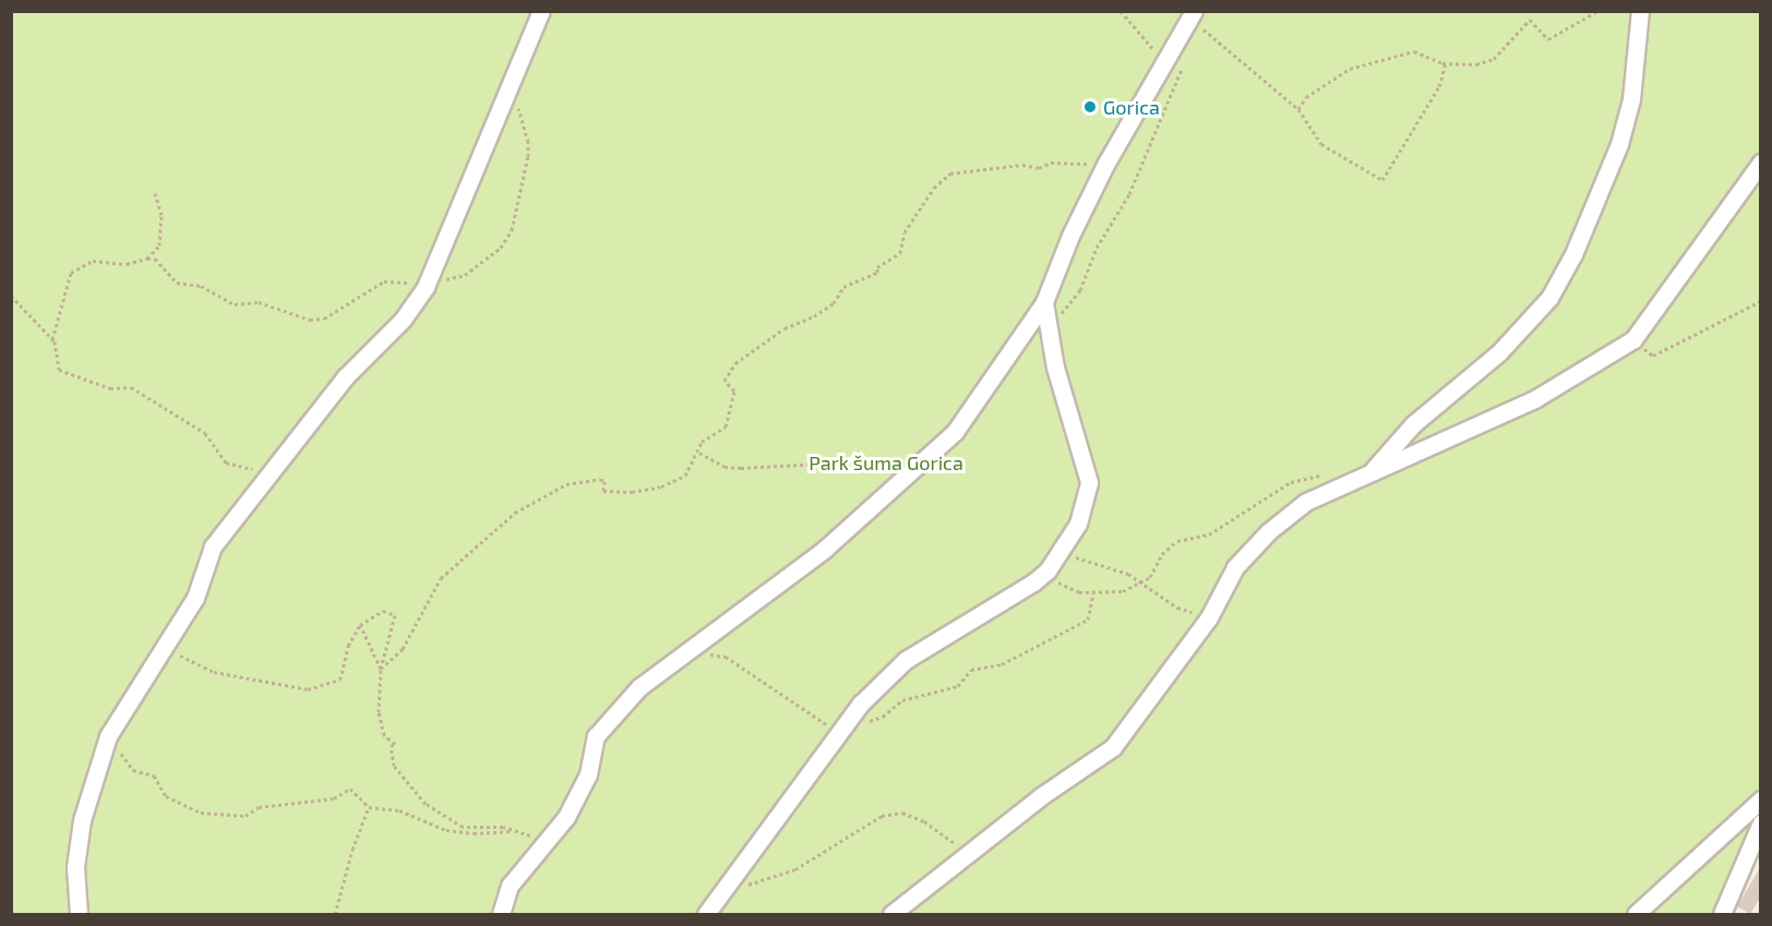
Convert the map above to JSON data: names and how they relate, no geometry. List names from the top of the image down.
{
  "parks": ["Park šuma Gorica"],
  "places": ["Gorica"]
}
